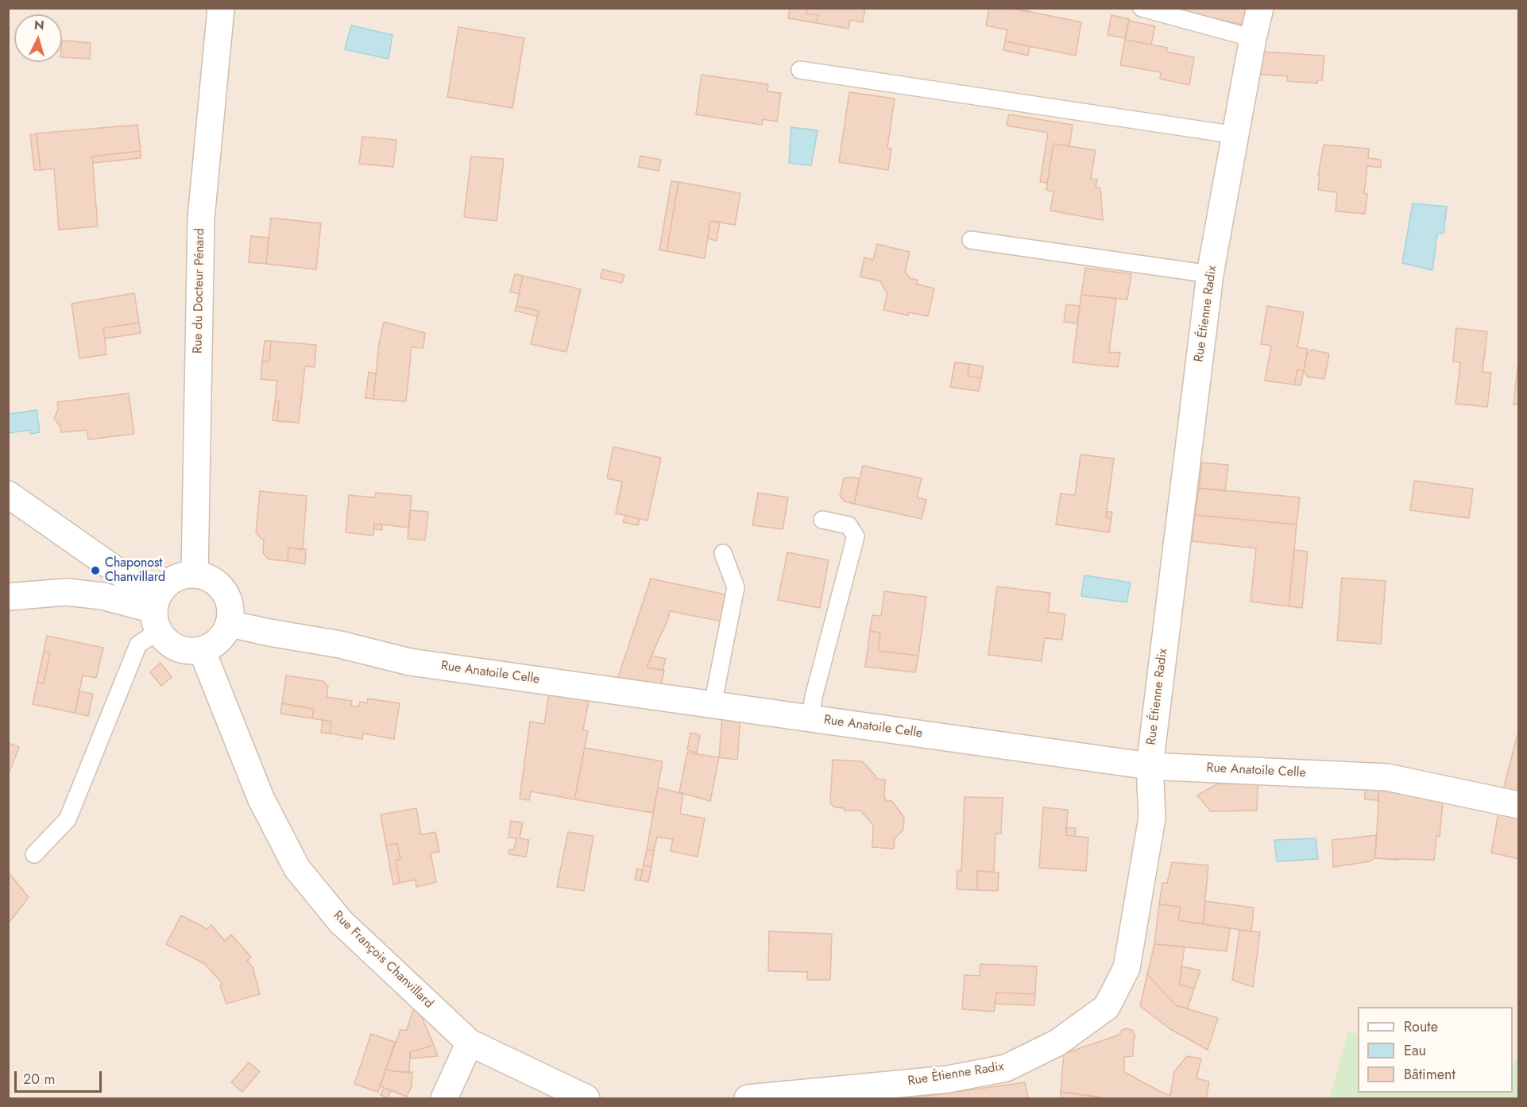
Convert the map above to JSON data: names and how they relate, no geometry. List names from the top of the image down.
{
  "streets": {
    "street": [
      "Rue du Docteur Pénard",
      "Rue Étienne Radix",
      "Rue Anatoile Celle",
      "Rue François Chanvillard"
    ]
  },
  "crossings": [
    ["Rue du Docteur Pénard", "Rue Anatoile Celle"],
    ["Rue du Docteur Pénard", "Rue François Chanvillard"],
    ["Rue Étienne Radix", "Rue Anatoile Celle"],
    ["Rue Anatoile Celle", "Rue François Chanvillard"]
  ],
  "places": ["Chaponost Chanvillard"],
  "legend": ["Route", "Eau", "Bâtiment"],
  "scale_bar": "20 m",
  "north": "top"
}
